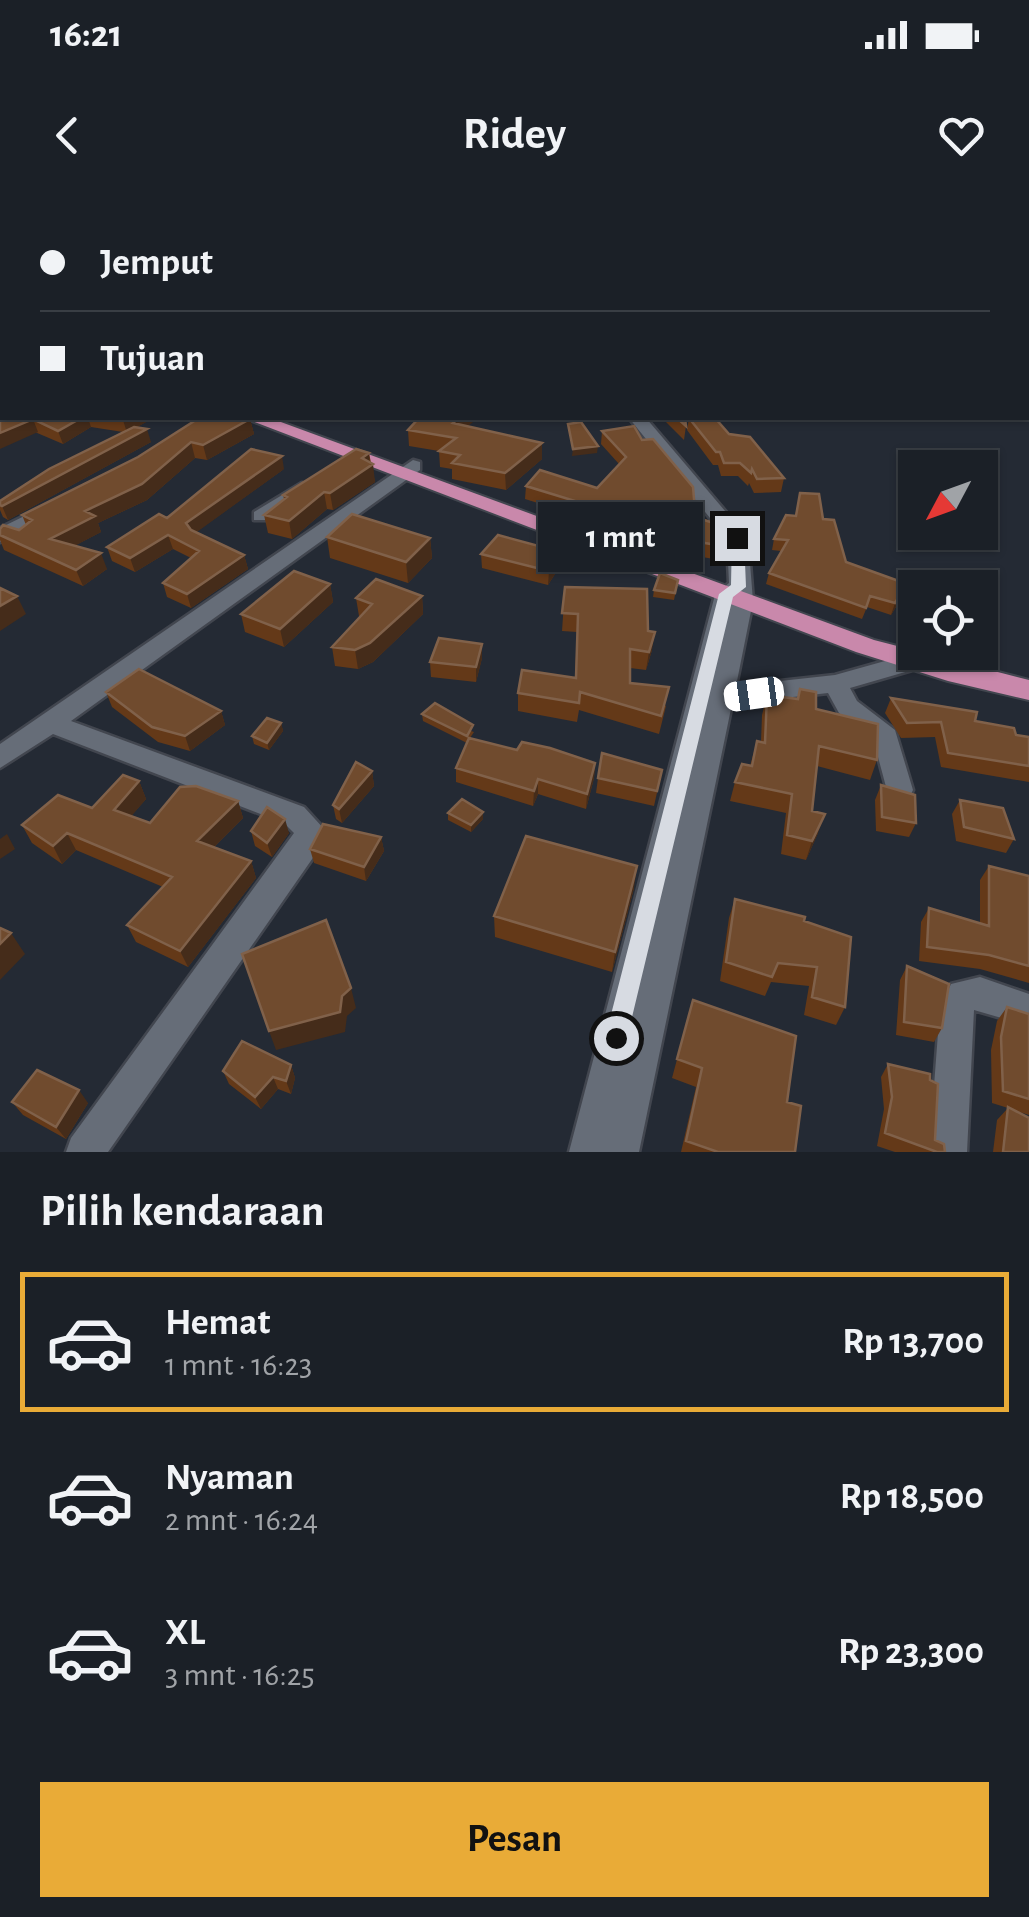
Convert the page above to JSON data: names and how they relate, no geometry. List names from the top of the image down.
{
  "north": "bottom left",
  "page": {
    "status": "16:21",
    "header": "Ridey",
    "banner": ["Jemput", "Tujuan"],
    "bubble": "1 mnt",
    "heading": "Pilih kendaraan",
    "list": [
      {
        "name": "Hemat",
        "note": "1 mnt · 16:23",
        "value": "Rp 13,700"
      },
      {
        "name": "Nyaman",
        "note": "2 mnt · 16:24",
        "value": "Rp 18,500"
      },
      {
        "name": "XL",
        "note": "3 mnt · 16:25",
        "value": "Rp 23,300"
      }
    ],
    "buttons": "Pesan"
  }
}
